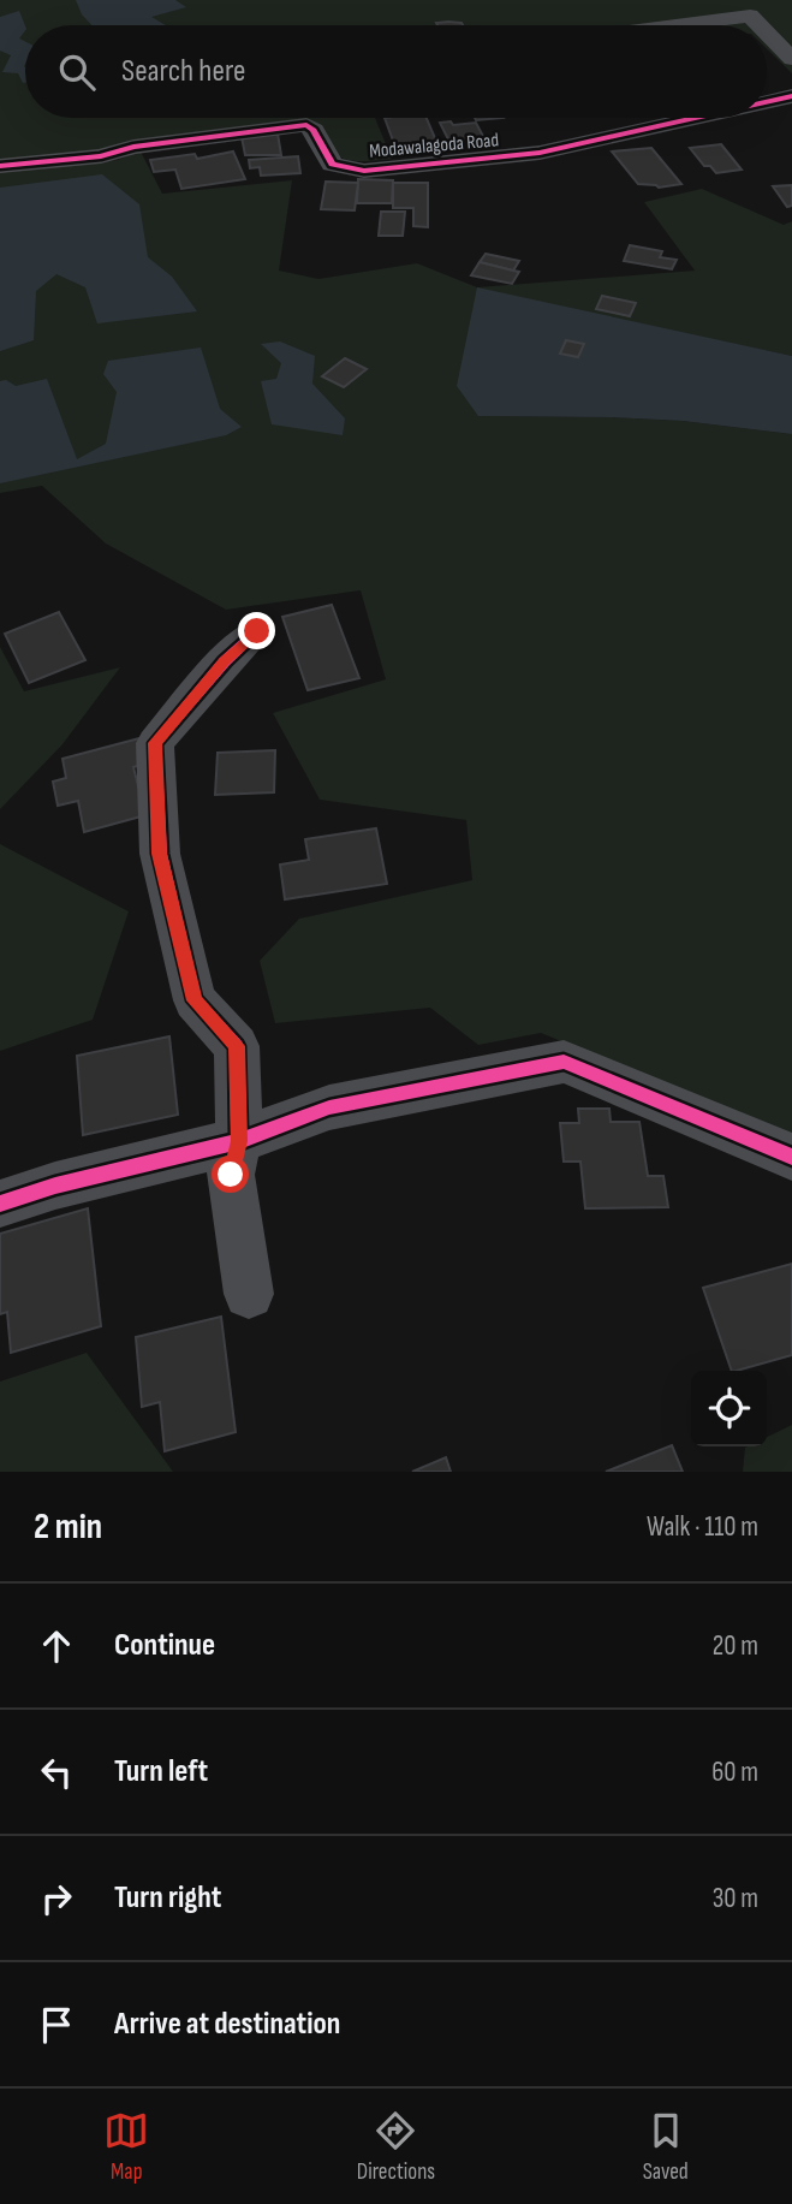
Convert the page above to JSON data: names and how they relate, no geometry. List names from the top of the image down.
{
  "streets": {
    "street": ["Modawalagoda Road"]
  },
  "page": {
    "search": "Search here",
    "heading": ["2 min", "Walk · 110 m"],
    "list": [
      ["Continue", "20 m"],
      ["Turn left", "60 m"],
      ["Turn right", "30 m"],
      "Arrive at destination"
    ],
    "nav": ["Map", "Directions", "Saved"]
  }
}
